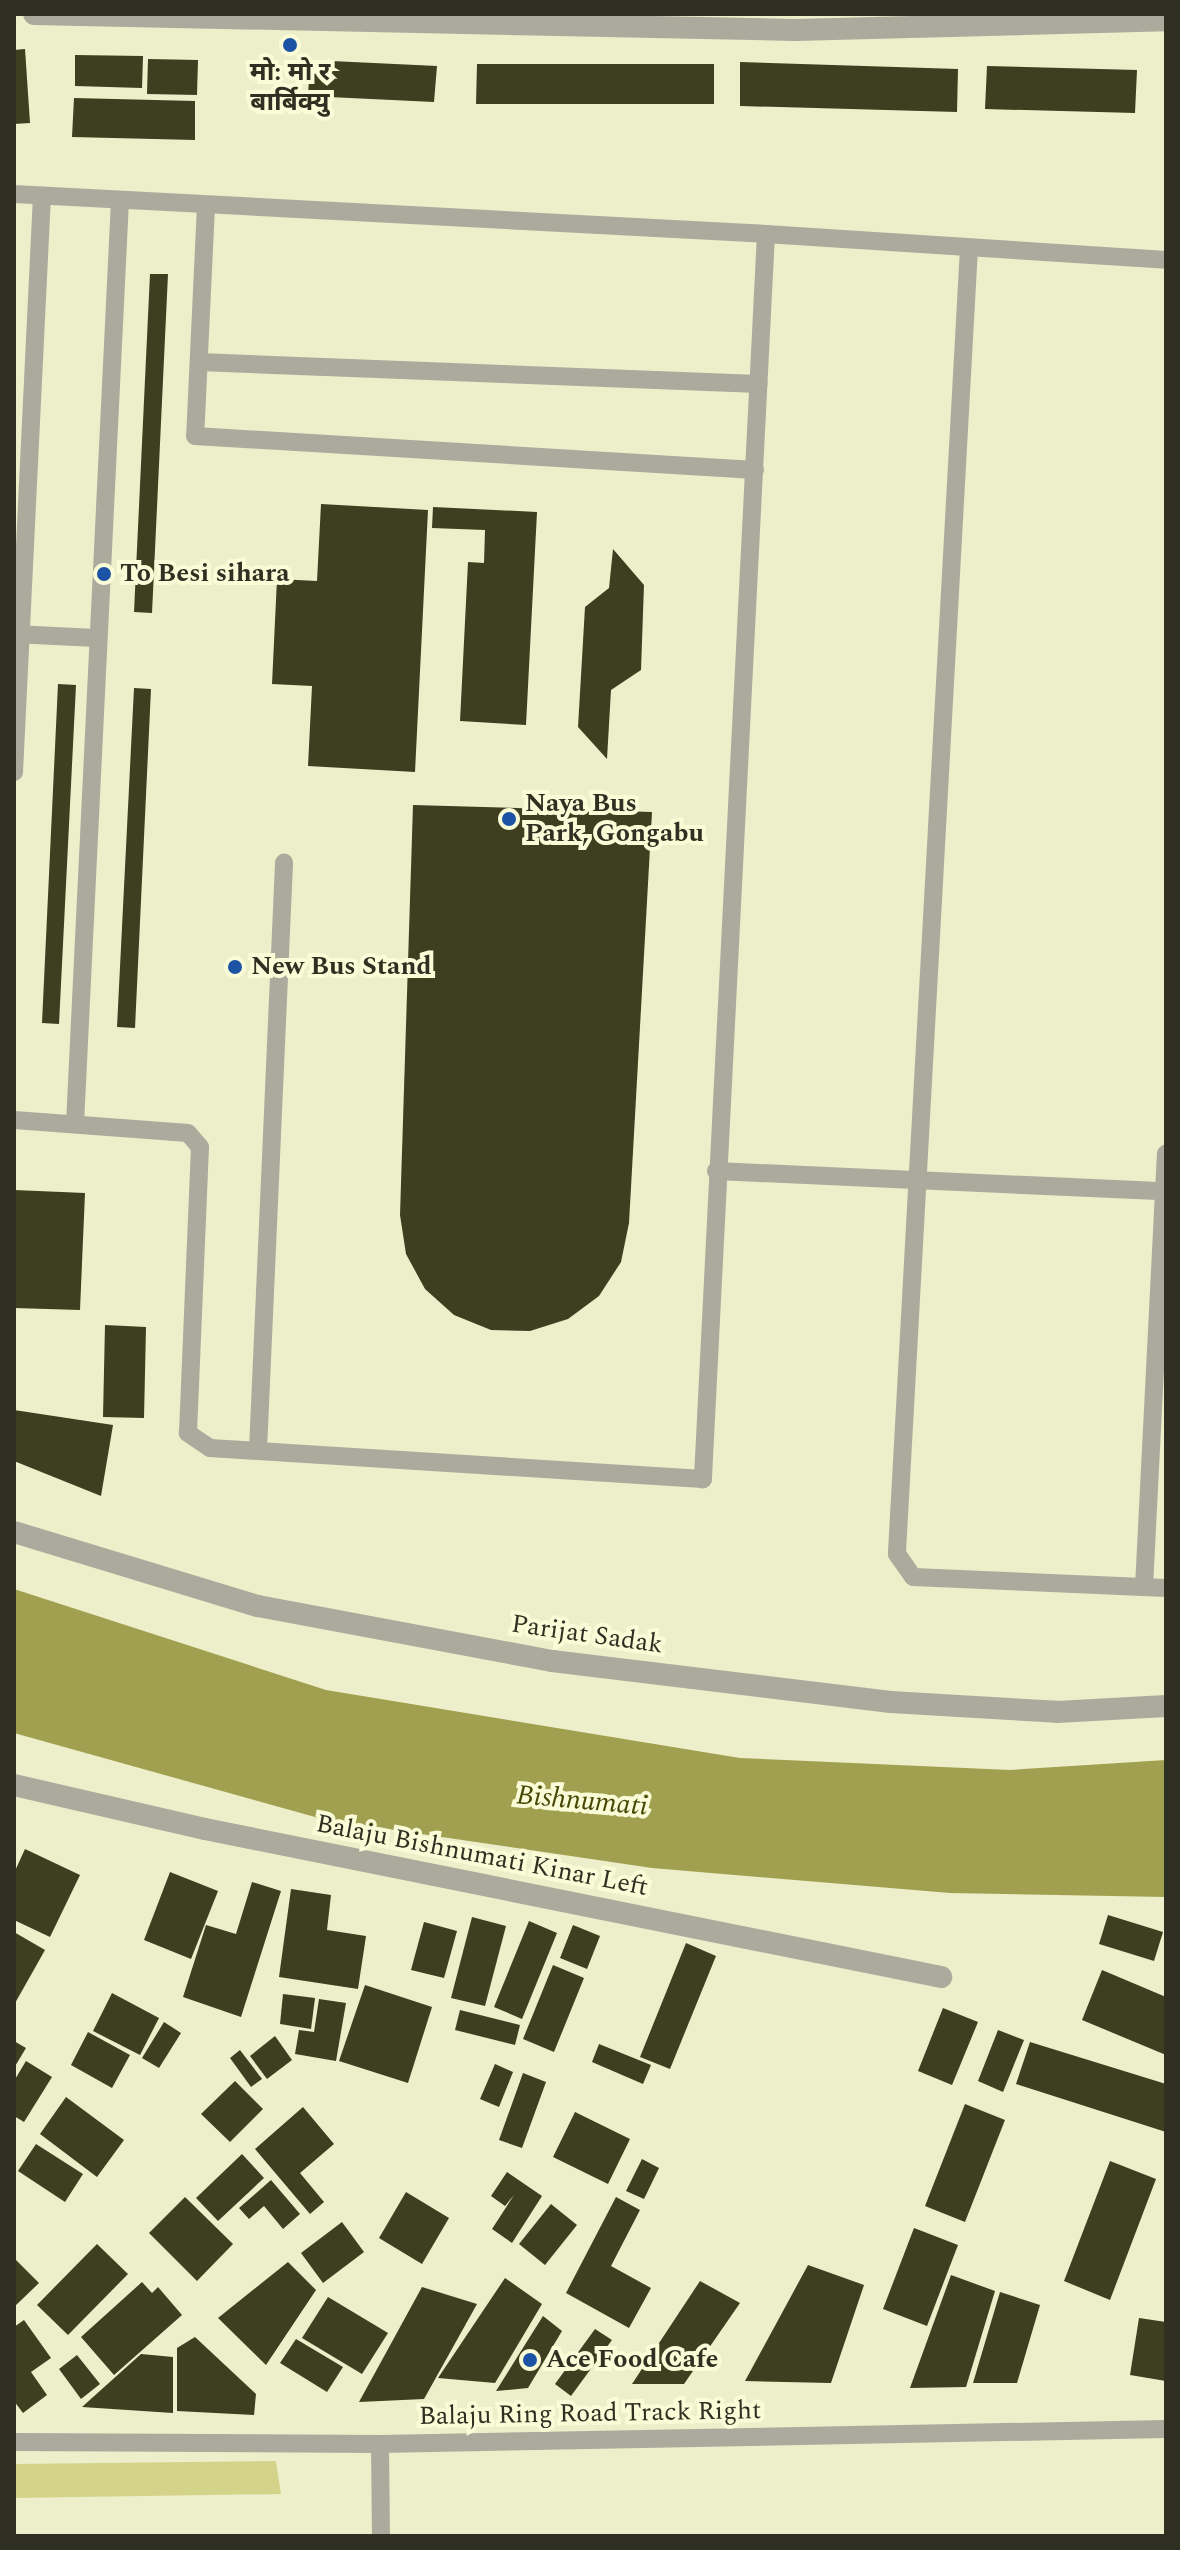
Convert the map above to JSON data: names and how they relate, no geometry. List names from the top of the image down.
{
  "streets": {
    "street": ["Parijat Sadak", "Balaju Bishnumati Kinar Left"],
    "lane": ["Balaju Ring Road Track Right"]
  },
  "water": ["Bishnumati"],
  "places": [
    "मो: मो र बार्बिक्यु",
    "To Besi sihara",
    "Naya Bus Park, Gongabu",
    "New Bus Stand",
    "Ace Food Cafe"
  ]
}
